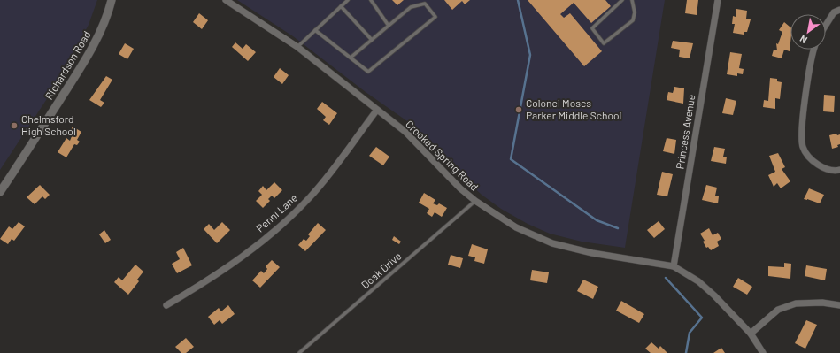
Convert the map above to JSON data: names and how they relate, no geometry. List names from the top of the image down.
{
  "streets": {
    "street": [
      "Richardson Road",
      "Princess Avenue",
      "Crooked Spring Road",
      "Penni Lane"
    ],
    "lane": ["Doak Drive"]
  },
  "crossings": [
    ["Princess Avenue", "Crooked Spring Road"],
    ["Crooked Spring Road", "Penni Lane"],
    ["Crooked Spring Road", "Doak Drive"]
  ],
  "places": ["Colonel Moses Parker Middle School", "Chelmsford High School"],
  "north": "bottom left"
}
